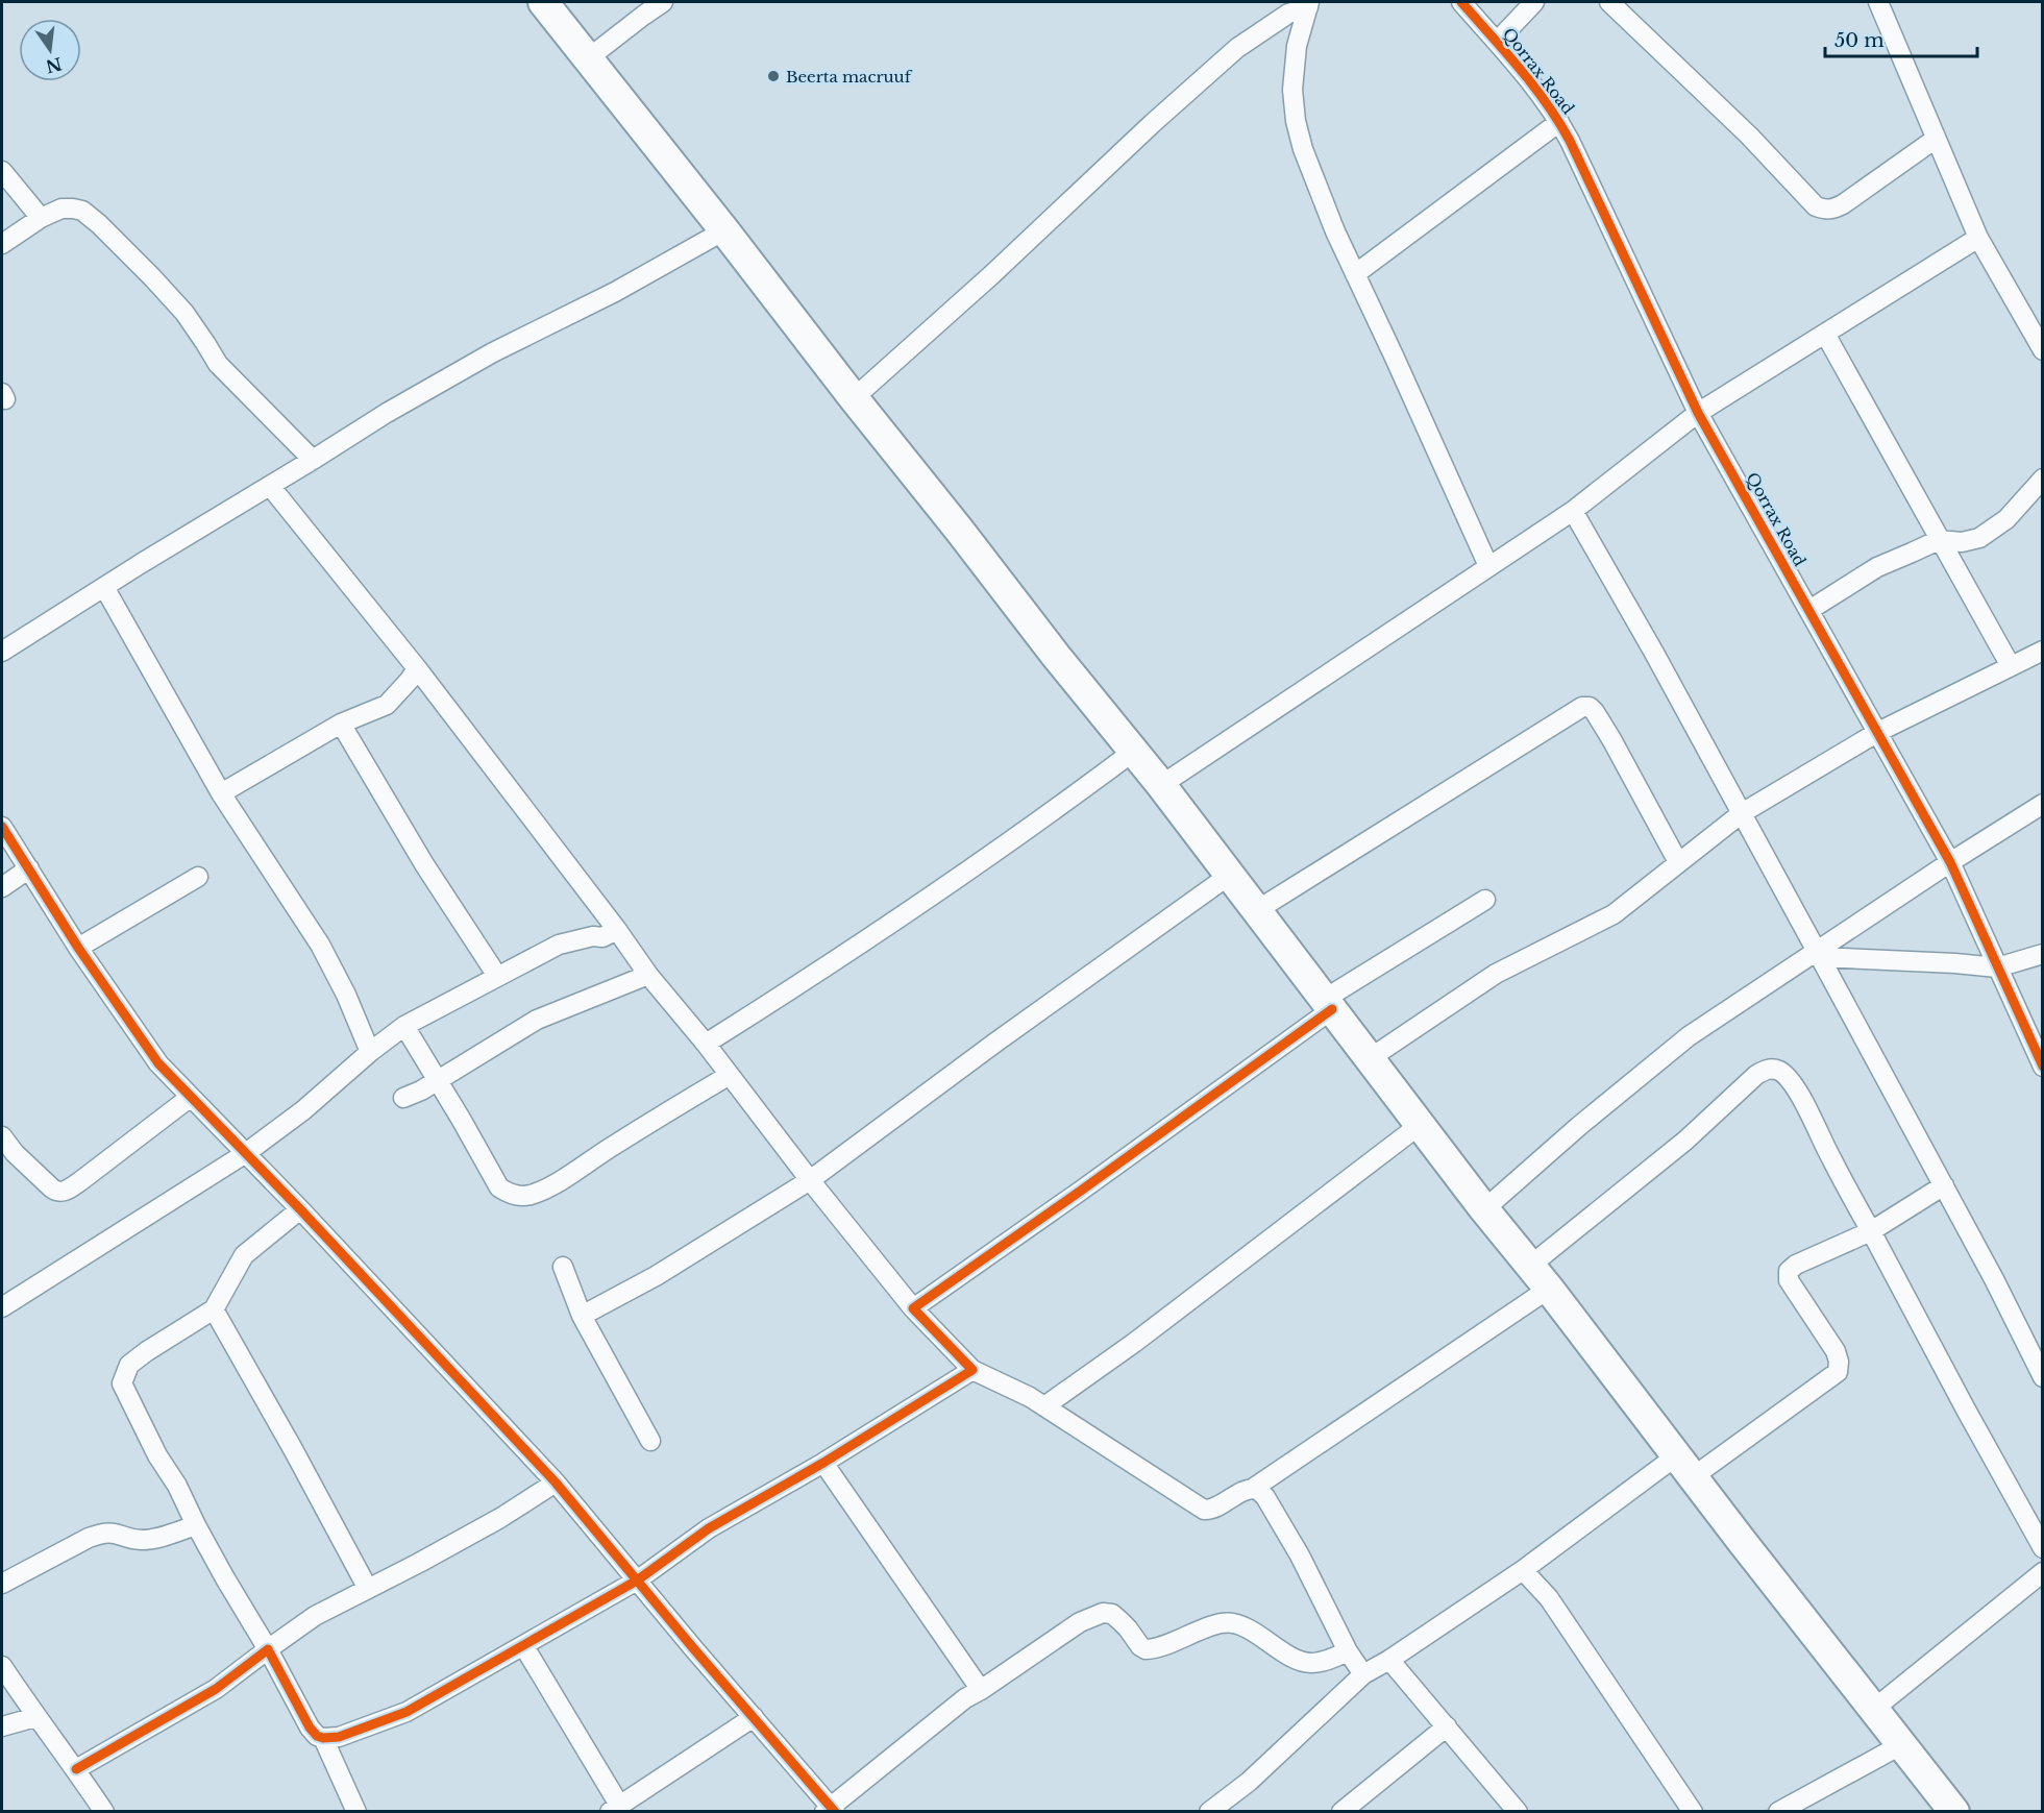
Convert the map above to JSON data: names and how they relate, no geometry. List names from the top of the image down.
{
  "streets": {
    "street": ["Qorrax Road"]
  },
  "places": ["Beerta macruuf"],
  "scale_bar": "50 m",
  "north": "bottom"
}
